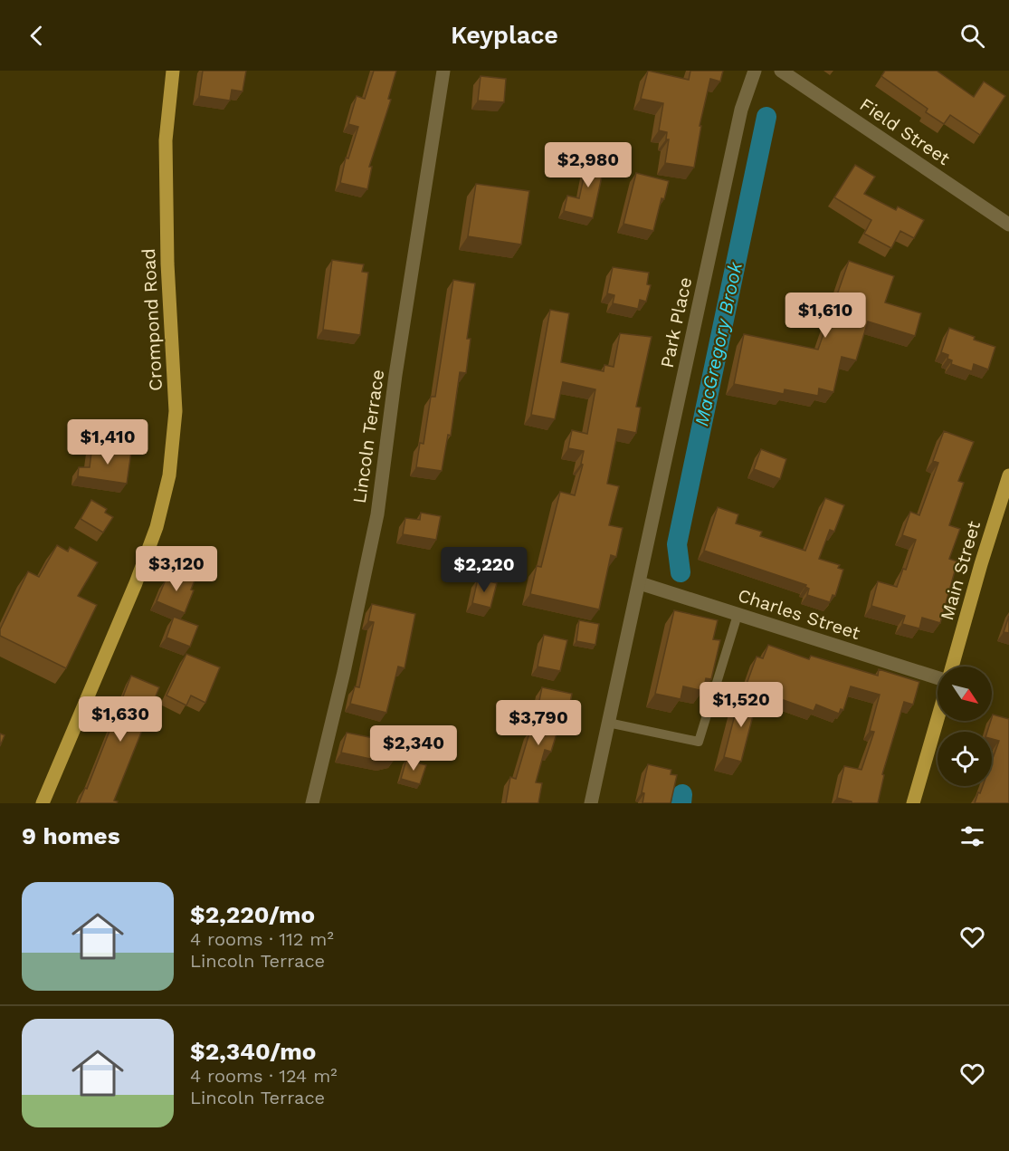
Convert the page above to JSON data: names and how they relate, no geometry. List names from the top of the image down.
{
  "streets": {
    "main road": ["Crompond Road", "Main Street"],
    "street": [
      "Field Street",
      "Park Place",
      "Lincoln Terrace",
      "Charles Street"
    ]
  },
  "crossings": [
    ["Park Place", "Charles Street"]
  ],
  "water": ["MacGregory Brook"],
  "north": "bottom right",
  "page": {
    "header": "Keyplace",
    "price": [
      "$2,980",
      "$1,610",
      "$1,410",
      "$3,120",
      "$2,220",
      "$1,520",
      "$1,630",
      "$3,790",
      "$2,340"
    ],
    "heading": "9 homes",
    "list": [
      {
        "name": "$2,220/mo",
        "note": "4 rooms · 112 m² · Lincoln Terrace"
      },
      {
        "name": "$2,340/mo",
        "note": "4 rooms · 124 m² · Lincoln Terrace"
      }
    ]
  }
}
